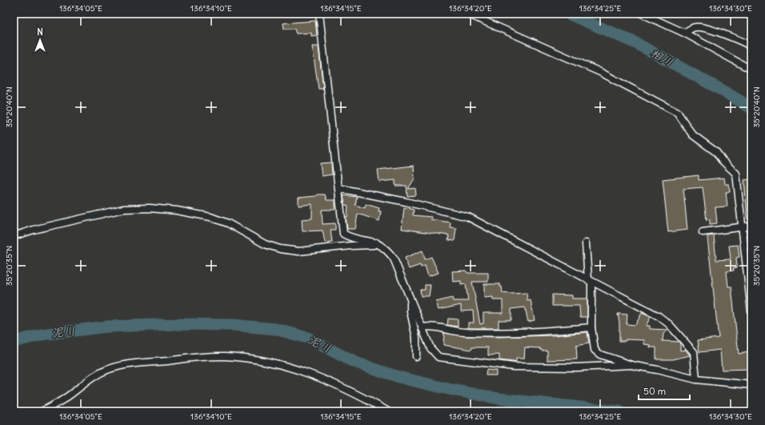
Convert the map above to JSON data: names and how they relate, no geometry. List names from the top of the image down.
{
  "water": ["相川", "泥川"],
  "scale_bar": "50 m",
  "north": "top",
  "coordinates": [
    "136°34'05\"E",
    "136°34'10\"E",
    "136°34'15\"E",
    "136°34'20\"E",
    "136°34'25\"E",
    "136°34'30\"E",
    "35°20'40\"N",
    "35°20'35\"N"
  ]
}
